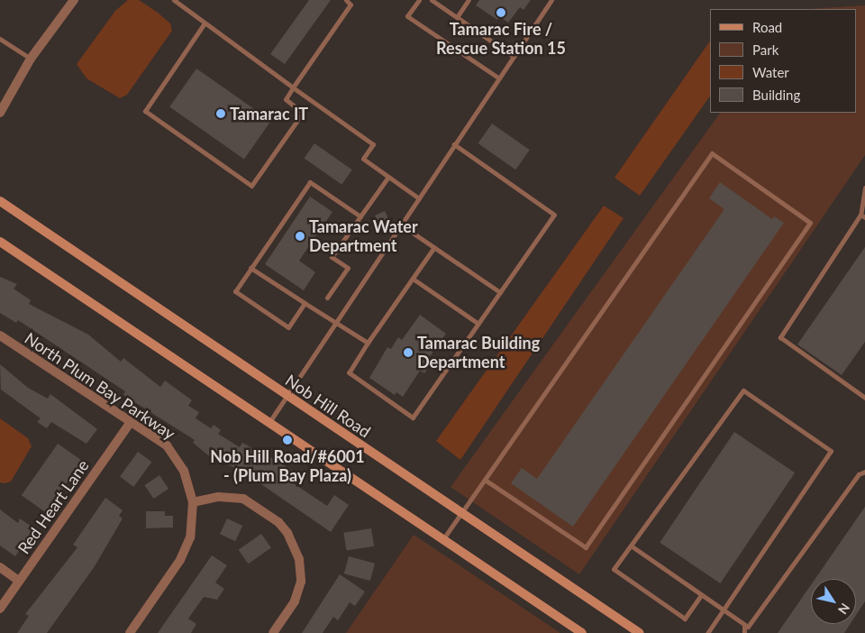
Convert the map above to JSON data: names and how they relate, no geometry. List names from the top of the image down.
{
  "streets": {
    "main road": ["Nob Hill Road"],
    "street": ["North Plum Bay Parkway", "Red Heart Lane"]
  },
  "crossings": [
    ["North Plum Bay Parkway", "Red Heart Lane"]
  ],
  "places": [
    "Tamarac Fire / Rescue Station 15",
    "Tamarac IT",
    "Tamarac Water Department",
    "Tamarac Building Department",
    "Nob Hill Road/#6001 - (Plum Bay Plaza)"
  ],
  "legend": [
    "Road",
    "Park",
    "Water",
    "Building"
  ],
  "north": "bottom right"
}
